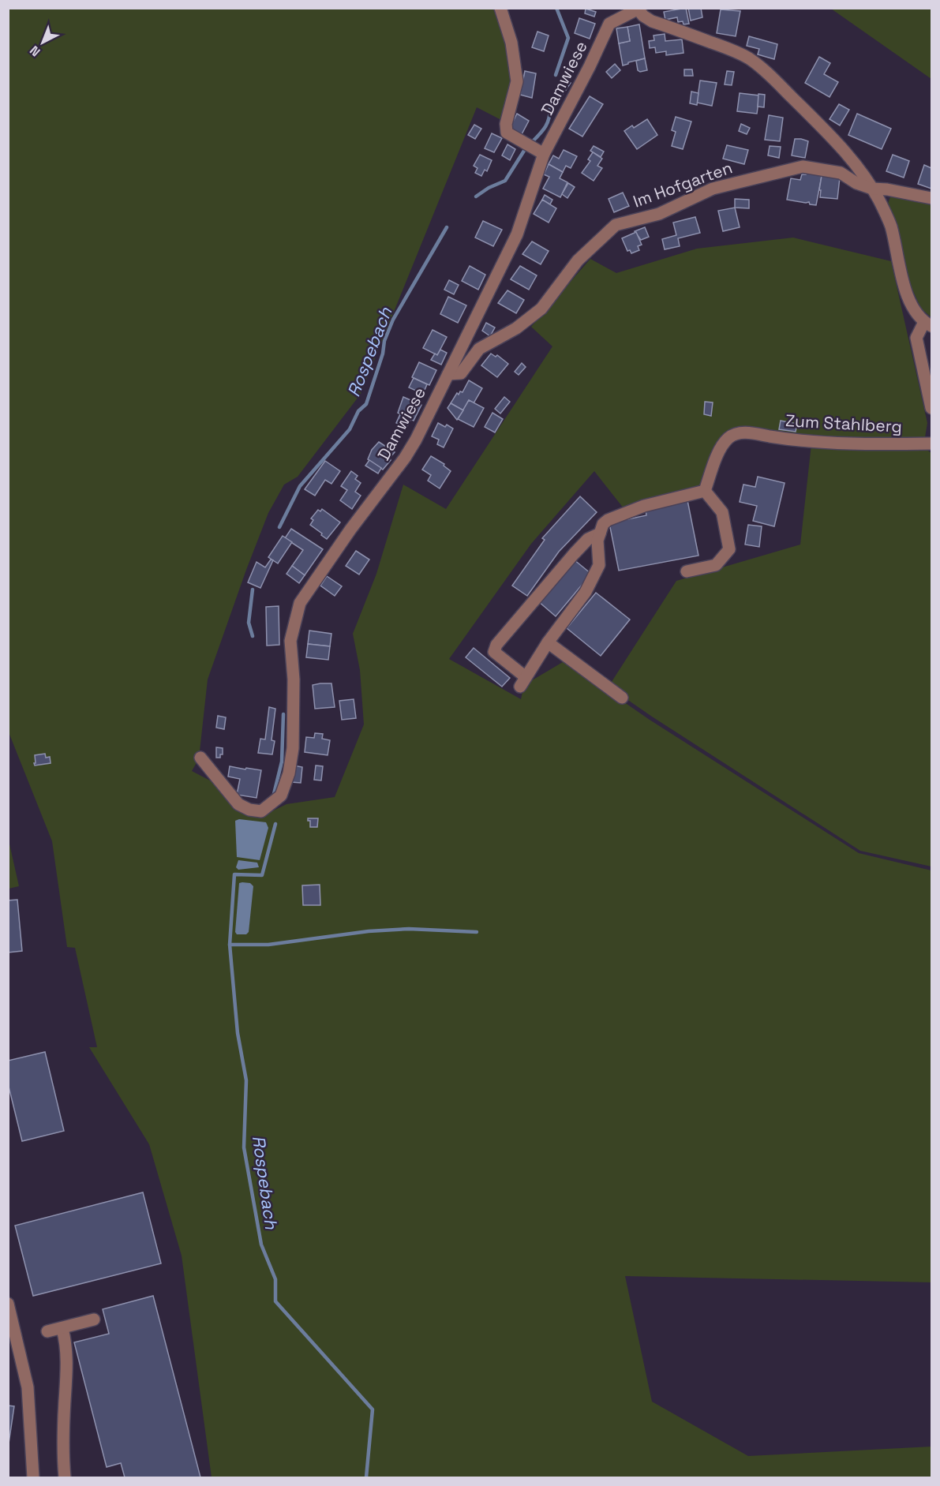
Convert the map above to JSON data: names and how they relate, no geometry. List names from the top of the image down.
{
  "streets": {
    "street": ["Damwiese", "Im Hofgarten", "Zum Stahlberg"]
  },
  "crossings": [
    ["Damwiese", "Im Hofgarten"]
  ],
  "water": ["Rospebach"],
  "north": "bottom left"
}
